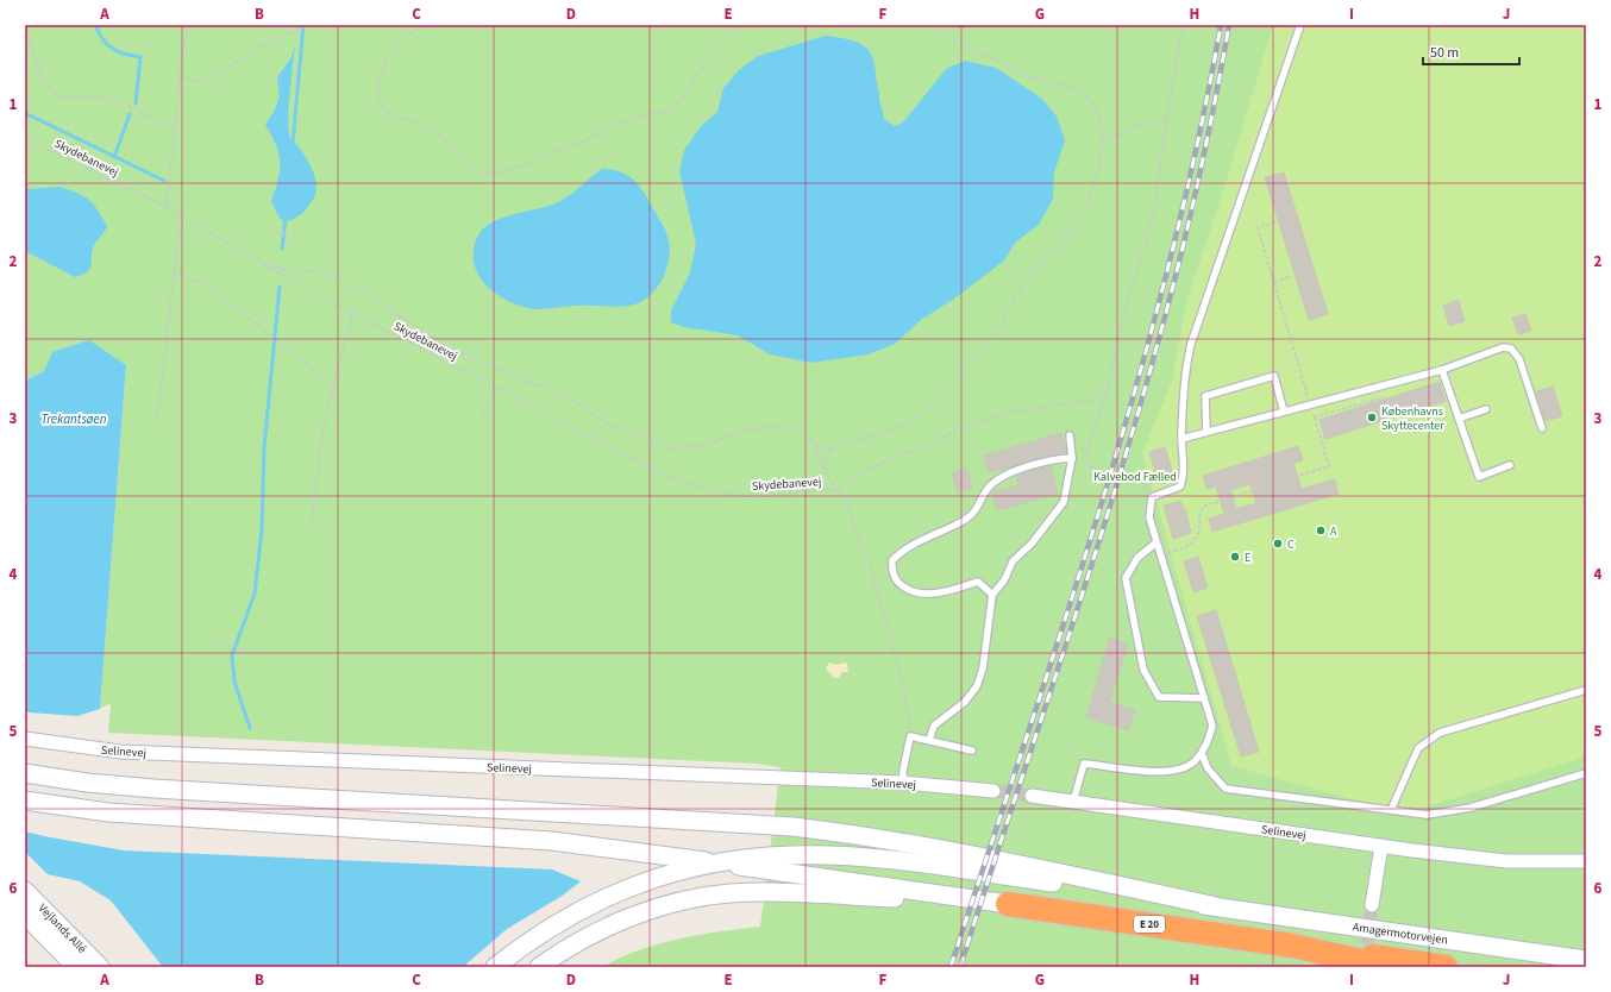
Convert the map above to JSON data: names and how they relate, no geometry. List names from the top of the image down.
{
  "streets": {
    "highway": ["E 20"],
    "street": ["Selinevej", "Vejlands Allé", "Amagermotorvejen"],
    "path": ["Skydebanevej"]
  },
  "water": ["Trekantsøen"],
  "parks": ["Kalvebod Fælled"],
  "places": [
    "Københavns Skyttecenter",
    "A",
    "C",
    "E"
  ],
  "scale_bar": "50 m",
  "grid": {
    "columns": [
      "A",
      "B",
      "C",
      "D",
      "E",
      "F",
      "G",
      "H",
      "I",
      "J"
    ],
    "rows": [
      "1",
      "2",
      "3",
      "4",
      "5",
      "6"
    ]
  }
}
